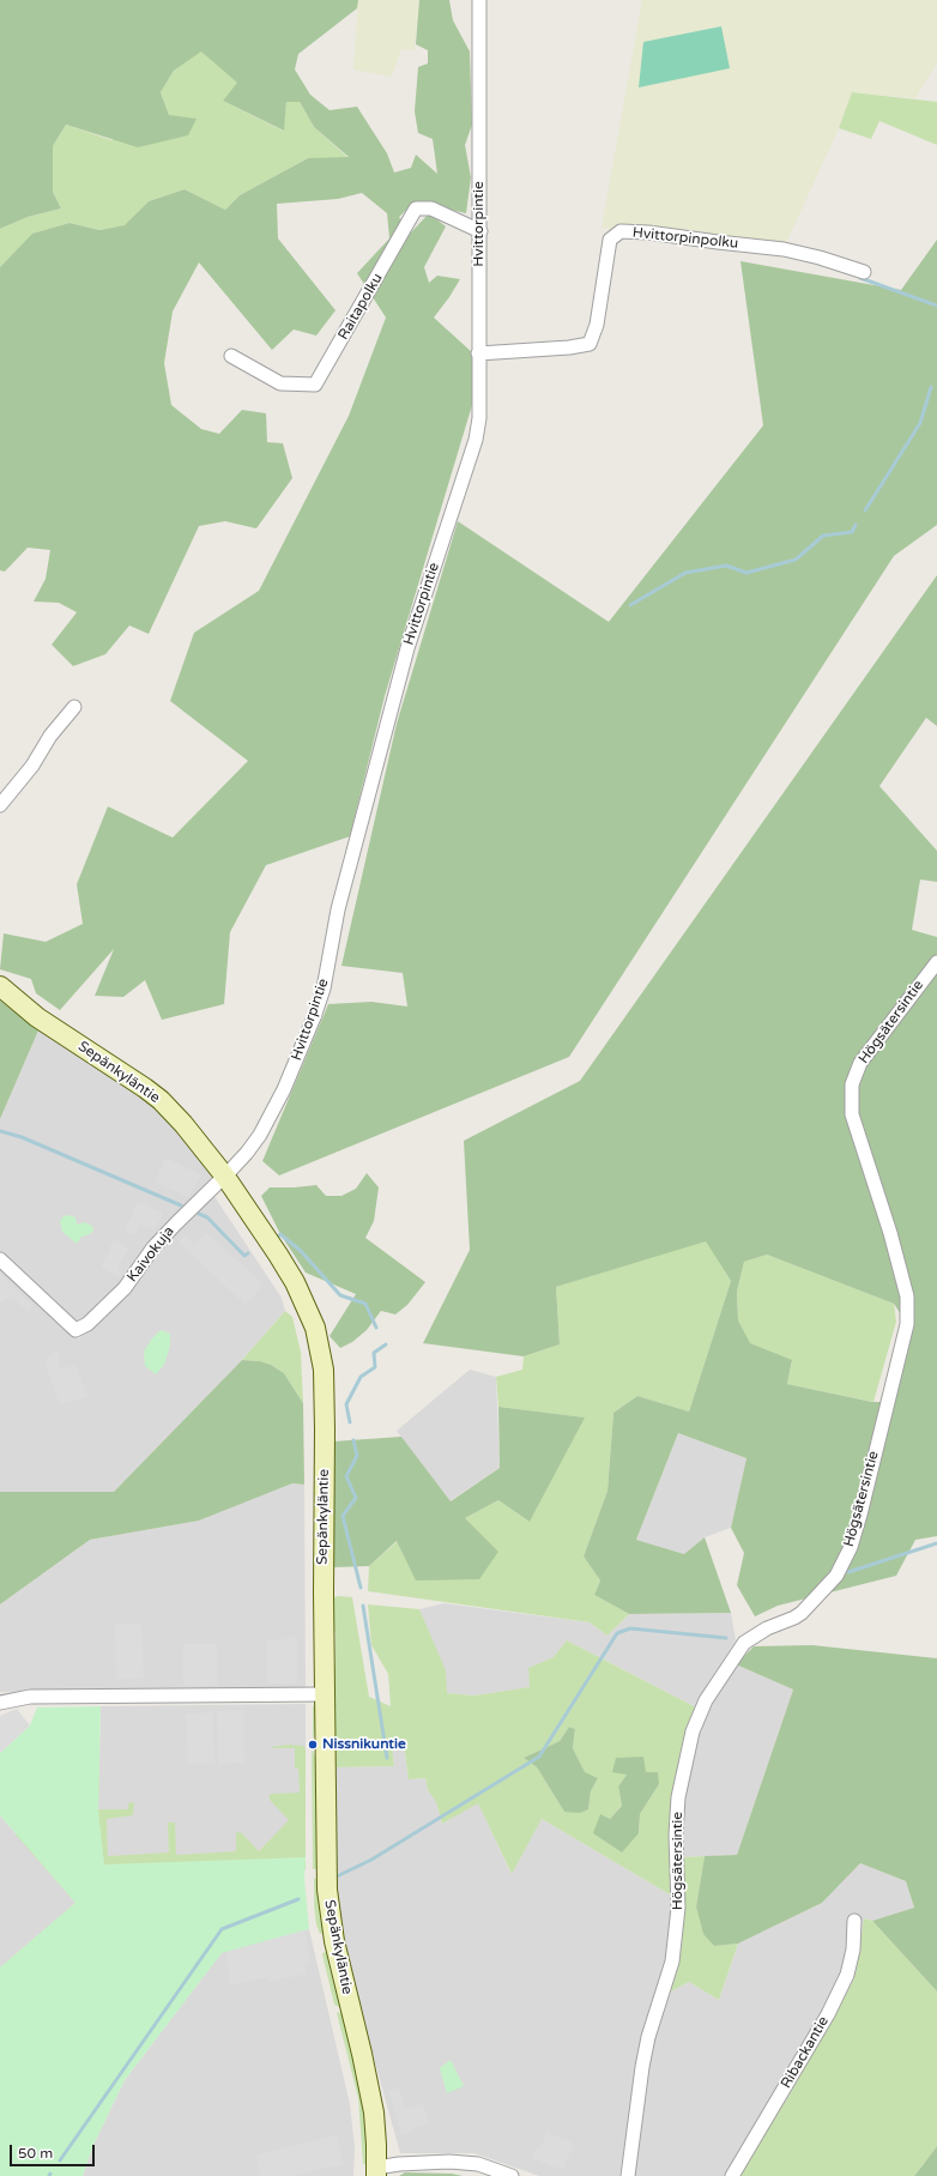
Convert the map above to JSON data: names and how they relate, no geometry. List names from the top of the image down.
{
  "streets": {
    "street": [
      "Hvittorpintie",
      "Hvittorpinpolku",
      "Raitapolku",
      "Högsätersintie",
      "Sepänkyläntie",
      "Kaivokuja",
      "Ribackantie"
    ]
  },
  "crossings": [
    ["Hvittorpintie", "Hvittorpinpolku"],
    ["Hvittorpintie", "Raitapolku"],
    ["Hvittorpintie", "Sepänkyläntie"],
    ["Hvittorpintie", "Kaivokuja"],
    ["Sepänkyläntie", "Kaivokuja"]
  ],
  "places": ["Nissnikuntie"],
  "scale_bar": "50 m"
}
